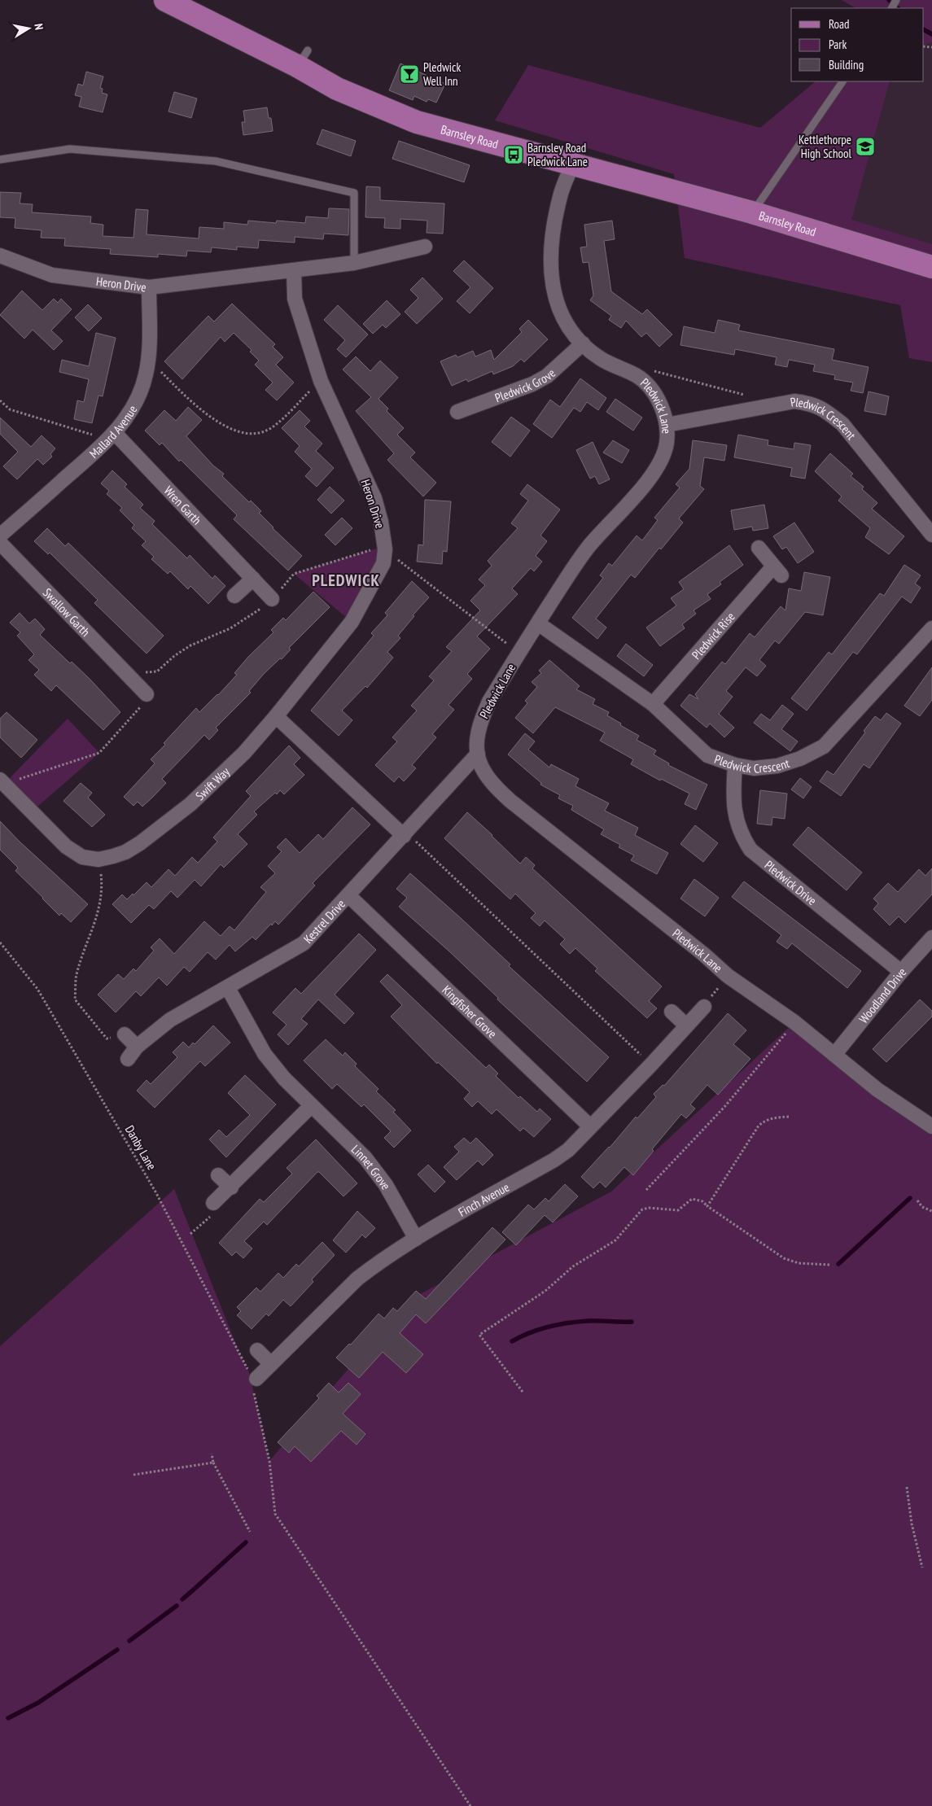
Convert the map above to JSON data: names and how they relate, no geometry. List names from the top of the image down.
{
  "streets": {
    "main road": ["Barnsley Road"],
    "street": [
      "Heron Drive",
      "Pledwick Grove",
      "Pledwick Lane",
      "Pledwick Crescent",
      "Mallard Avenue",
      "Wren Garth",
      "Swallow Garth",
      "Pledwick Rise",
      "Swift Way",
      "Pledwick Drive",
      "Kestrel Drive",
      "Woodland Drive",
      "Kingfisher Grove",
      "Linnet Grove",
      "Finch Avenue"
    ],
    "path": ["Danby Lane"]
  },
  "crossings": [
    ["Barnsley Road", "Pledwick Lane"],
    ["Heron Drive", "Mallard Avenue"],
    ["Heron Drive", "Swift Way"],
    ["Pledwick Grove", "Pledwick Lane"],
    ["Pledwick Lane", "Pledwick Crescent"],
    ["Pledwick Lane", "Kestrel Drive"],
    ["Pledwick Lane", "Woodland Drive"],
    ["Pledwick Crescent", "Pledwick Rise"],
    ["Pledwick Crescent", "Pledwick Drive"],
    ["Mallard Avenue", "Wren Garth"],
    ["Pledwick Drive", "Woodland Drive"],
    ["Kestrel Drive", "Kingfisher Grove"],
    ["Kestrel Drive", "Linnet Grove"],
    ["Kingfisher Grove", "Finch Avenue"],
    ["Danby Lane", "Finch Avenue"],
    ["Linnet Grove", "Finch Avenue"]
  ],
  "districts": ["PLEDWICK"],
  "places": {
    "bar": ["Pledwick Well Inn"],
    "school or university": ["Kettlethorpe High School"],
    "bus stop": ["Barnsley Road Pledwick Lane"]
  },
  "legend": ["Road", "Park", "Building"],
  "north": "right"
}
